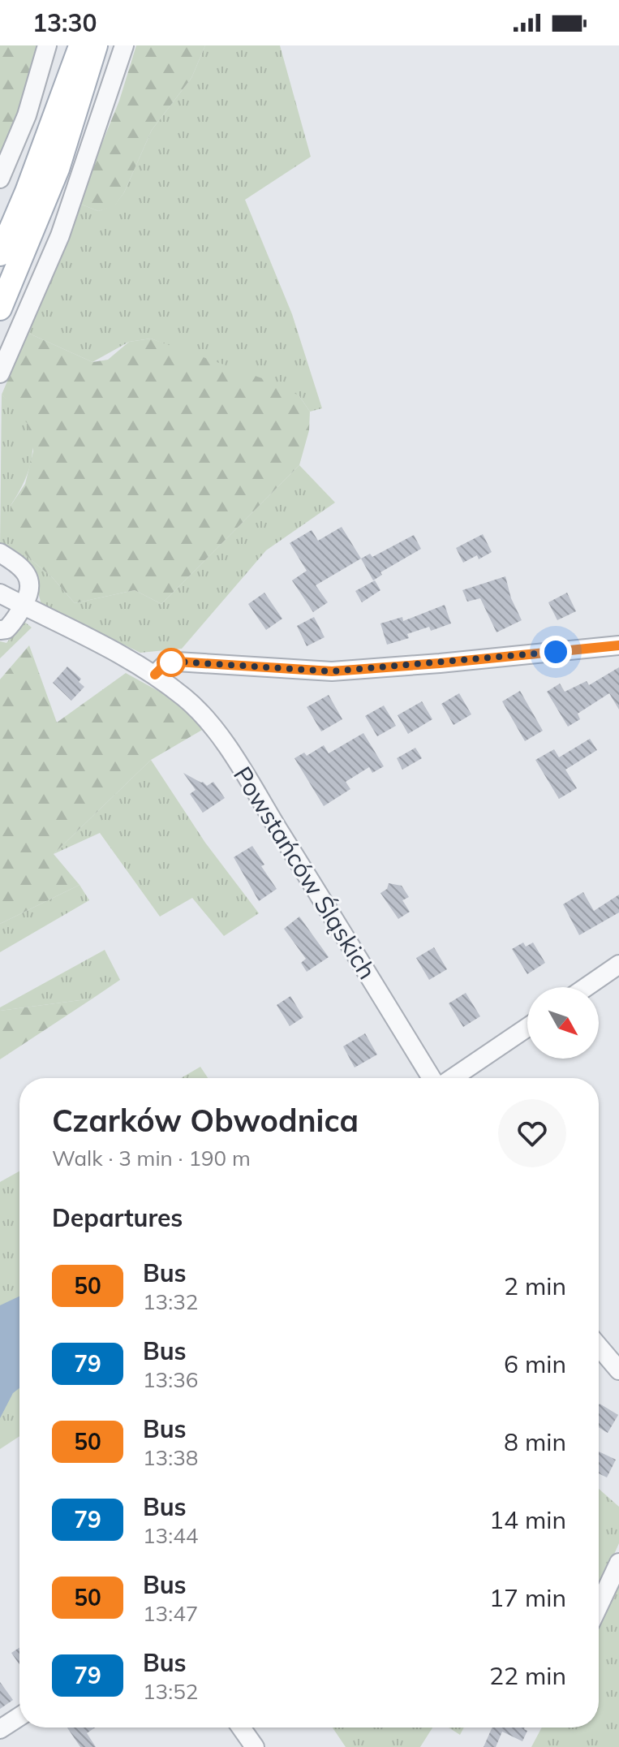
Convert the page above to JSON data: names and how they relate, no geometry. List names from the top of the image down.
{
  "streets": {
    "street": ["Powstańców Śląskich"]
  },
  "lines": ["bus line 50"],
  "north": "bottom right",
  "page": {
    "status": "13:30",
    "heading": [
      ["Czarków Obwodnica", "Walk · 3 min · 190 m"],
      "Departures"
    ],
    "list": [
      {
        "mark": "50",
        "name": "Bus",
        "note": "13:32",
        "value": "2 min"
      },
      {
        "mark": "79",
        "name": "Bus",
        "note": "13:36",
        "value": "6 min"
      },
      {
        "mark": "50",
        "name": "Bus",
        "note": "13:38",
        "value": "8 min"
      },
      {
        "mark": "79",
        "name": "Bus",
        "note": "13:44",
        "value": "14 min"
      },
      {
        "mark": "50",
        "name": "Bus",
        "note": "13:47",
        "value": "17 min"
      },
      {
        "mark": "79",
        "name": "Bus",
        "note": "13:52",
        "value": "22 min"
      }
    ]
  }
}
